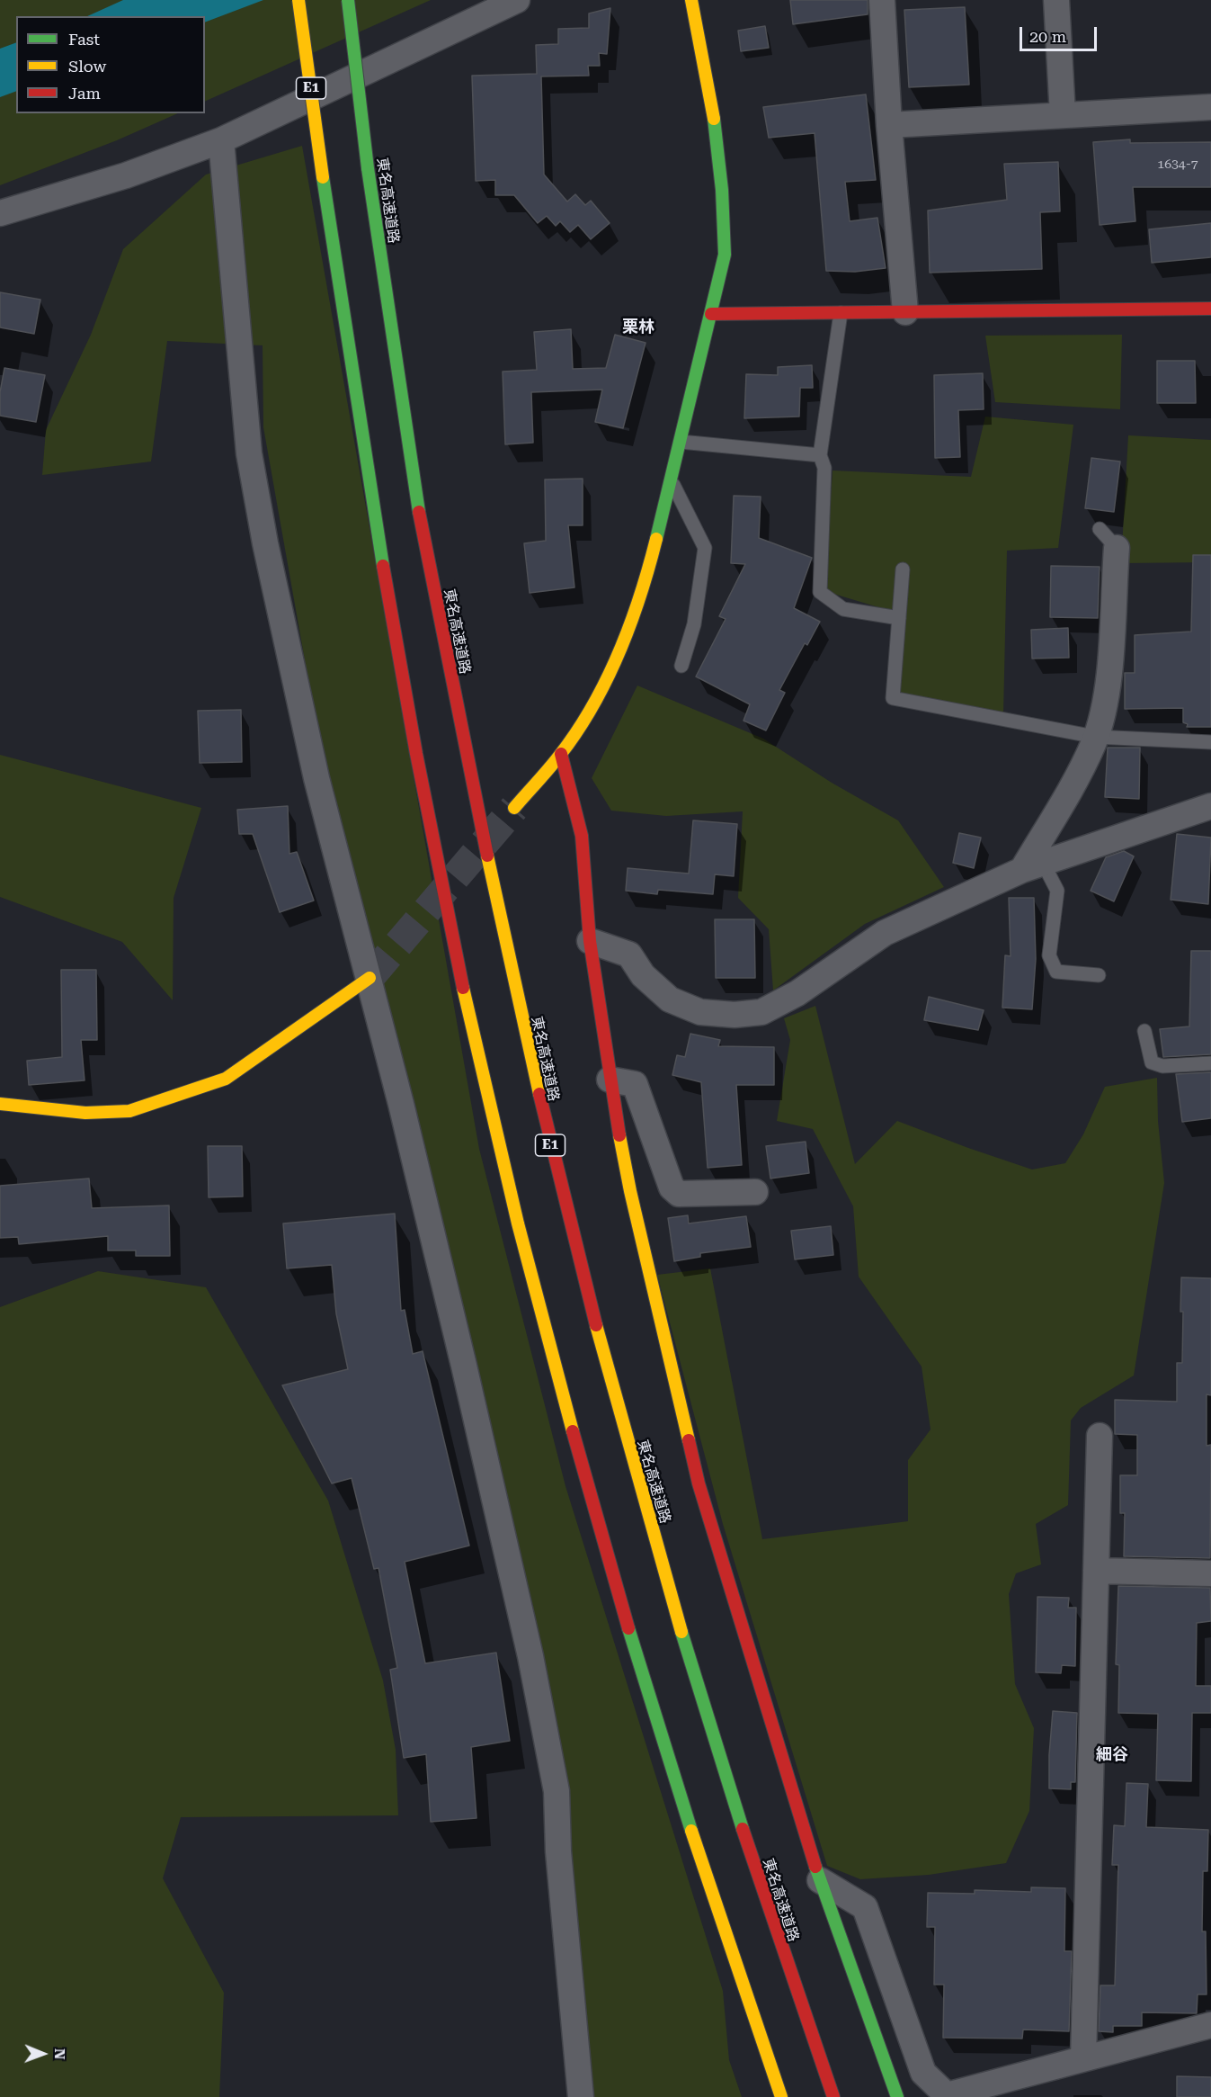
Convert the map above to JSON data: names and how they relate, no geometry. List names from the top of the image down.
{
  "streets": {
    "main road": ["E1", "東名高速道路"]
  },
  "districts": ["栗林", "細谷"],
  "house_numbers": ["1634-7"],
  "legend": ["Fast", "Slow", "Jam"],
  "scale_bar": "20 m",
  "north": "right"
}
